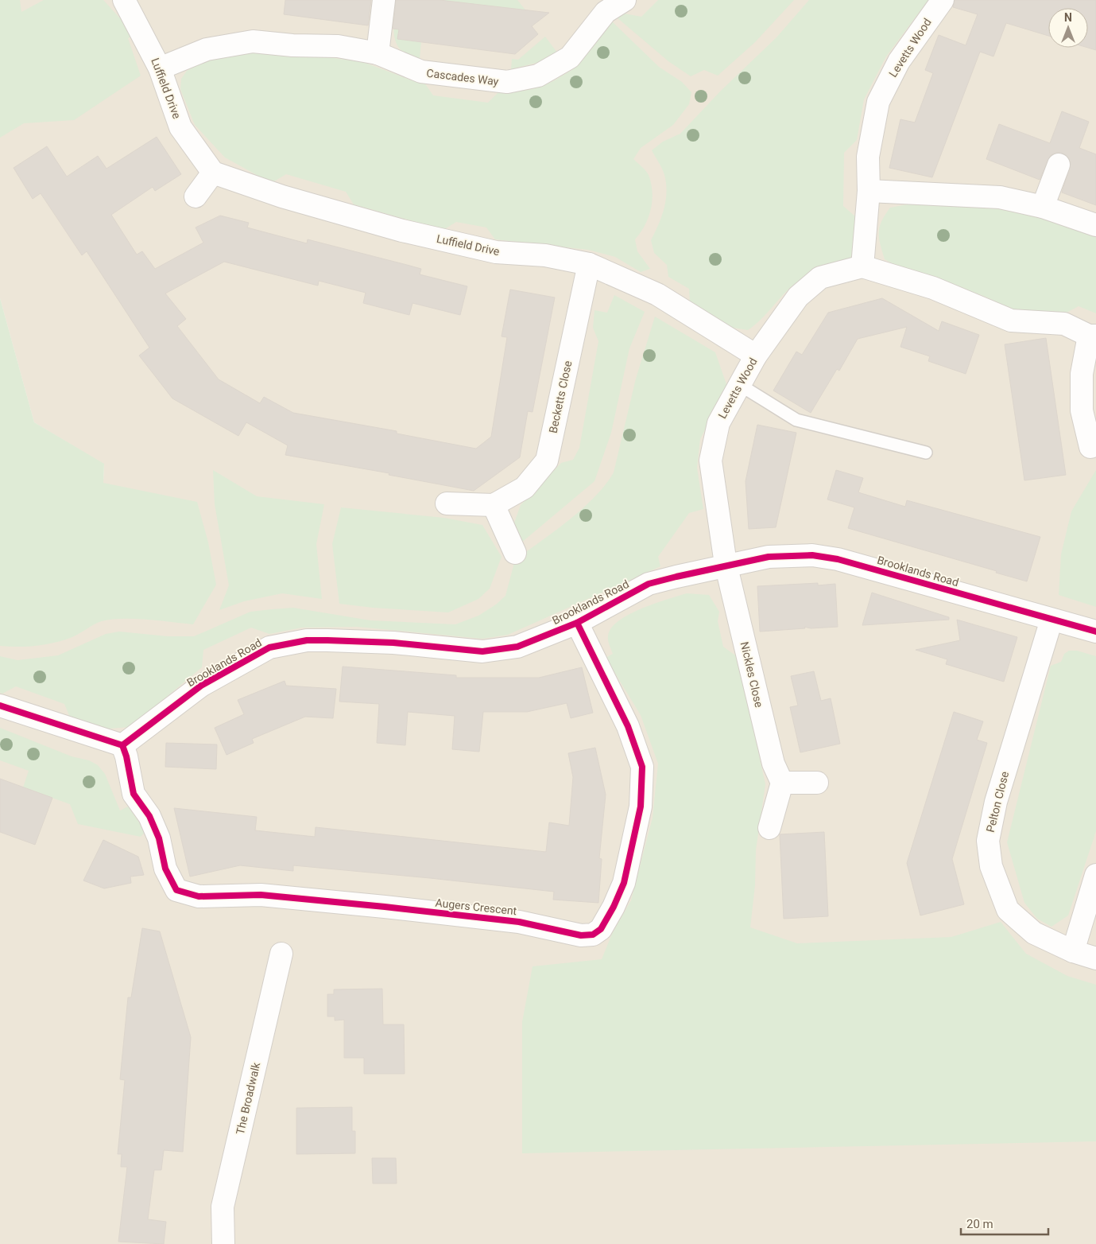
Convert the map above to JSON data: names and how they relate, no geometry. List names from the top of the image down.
{
  "streets": {
    "street": [
      "Levetts Wood",
      "Cascades Way",
      "Luffield Drive",
      "Becketts Close",
      "Brooklands Road",
      "Nickles Close",
      "Pelton Close",
      "Augers Crescent",
      "The Broadwalk"
    ]
  },
  "crossings": [
    ["Levetts Wood", "Luffield Drive"],
    ["Levetts Wood", "Brooklands Road"],
    ["Levetts Wood", "Nickles Close"],
    ["Cascades Way", "Luffield Drive"],
    ["Luffield Drive", "Becketts Close"],
    ["Brooklands Road", "Nickles Close"],
    ["Brooklands Road", "Pelton Close"],
    ["Brooklands Road", "Augers Crescent"]
  ],
  "scale_bar": "20 m",
  "north": "top"
}
